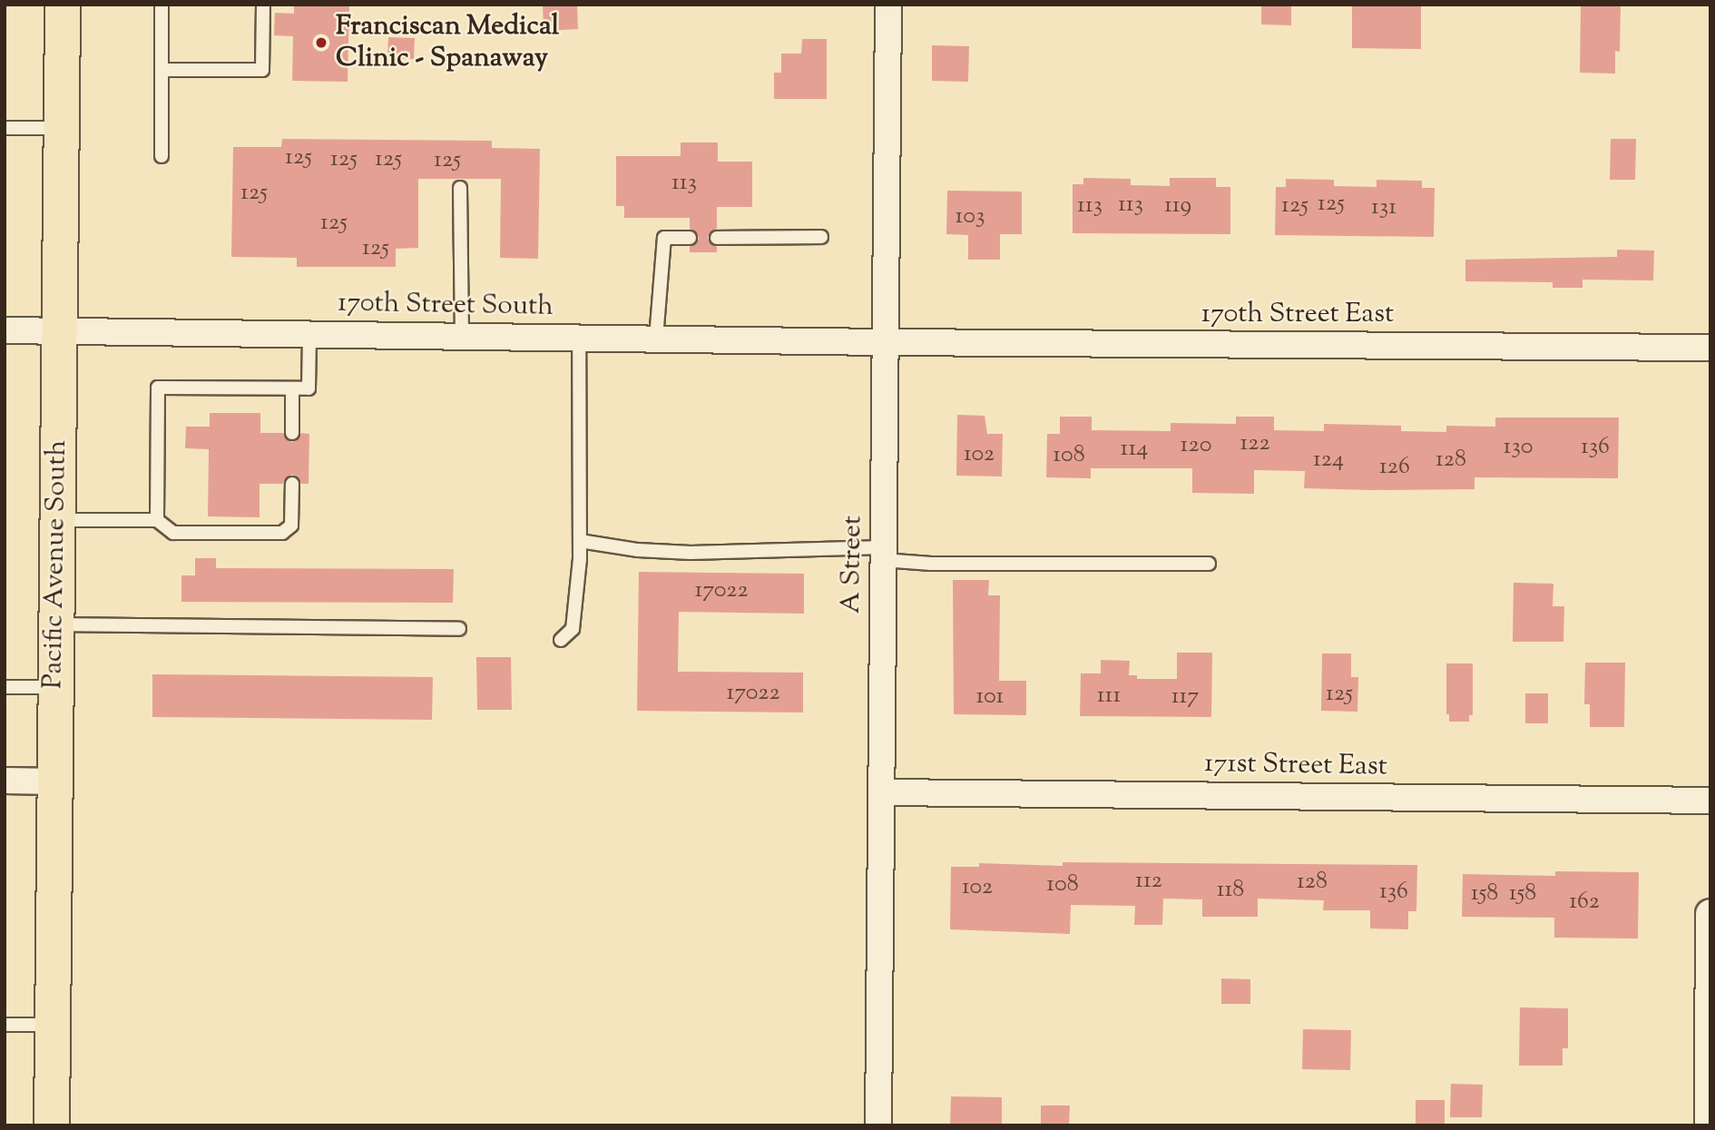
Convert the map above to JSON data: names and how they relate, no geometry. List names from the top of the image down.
{
  "streets": {
    "main road": ["Pacific Avenue South"],
    "street": [
      "170th Street South",
      "170th Street East",
      "A Street",
      "171st Street East"
    ]
  },
  "crossings": [
    ["170th Street South", "170th Street East"],
    ["170th Street South", "Pacific Avenue South"],
    ["170th Street South", "A Street"],
    ["170th Street East", "A Street"],
    ["A Street", "171st Street East"]
  ],
  "places": ["Franciscan Medical Clinic - Spanaway"],
  "house_numbers": [
    "125",
    "125",
    "125",
    "125",
    "113",
    "125",
    "125",
    "113",
    "113",
    "119",
    "125",
    "131",
    "103",
    "125",
    "125",
    "122",
    "120",
    "130",
    "136",
    "114",
    "102",
    "108",
    "124",
    "128",
    "126",
    "17022",
    "17022",
    "125",
    "111",
    "101",
    "117",
    "112",
    "128",
    "108",
    "102",
    "118",
    "136",
    "158",
    "158",
    "162"
  ]
}
